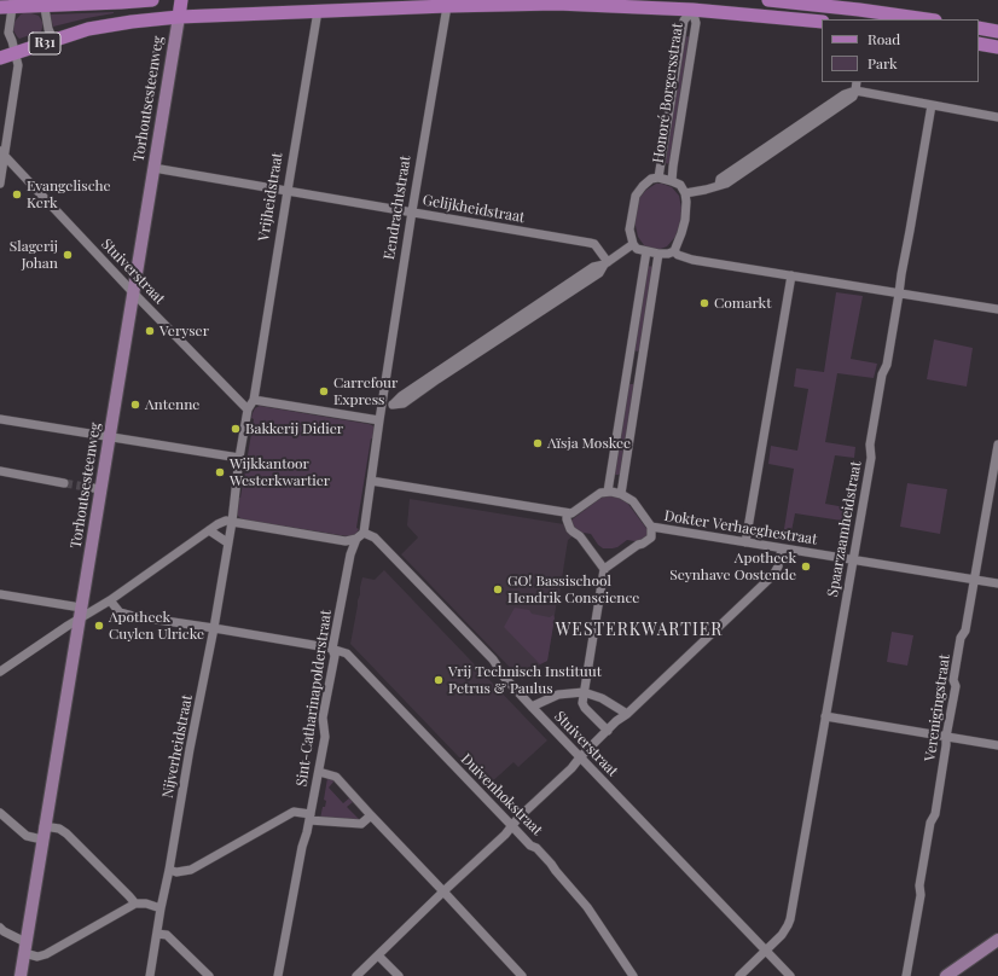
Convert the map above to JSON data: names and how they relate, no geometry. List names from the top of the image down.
{
  "streets": {
    "main road": ["R31", "Torhoutsesteenweg"],
    "street": [
      "Honoré Borgersstraat",
      "Vrijheidstraat",
      "Eendrachtstraat",
      "Gelijkheidstraat",
      "Stuiverstraat",
      "Dokter Verhaeghestraat",
      "Spaarzaamheidstraat",
      "Sint-Catharinapolderstraat",
      "Verenigingstraat",
      "Nijverheidstraat",
      "Duivenhokstraat"
    ]
  },
  "crossings": [
    ["R31", "Honoré Borgersstraat"],
    ["R31", "Torhoutsesteenweg"],
    ["R31", "Vrijheidstraat"],
    ["R31", "Eendrachtstraat"],
    ["Torhoutsesteenweg", "Gelijkheidstraat"],
    ["Torhoutsesteenweg", "Stuiverstraat"],
    ["Vrijheidstraat", "Gelijkheidstraat"],
    ["Eendrachtstraat", "Gelijkheidstraat"],
    ["Eendrachtstraat", "Stuiverstraat"],
    ["Stuiverstraat", "Spaarzaamheidstraat"],
    ["Stuiverstraat", "Nijverheidstraat"],
    ["Dokter Verhaeghestraat", "Spaarzaamheidstraat"],
    ["Dokter Verhaeghestraat", "Verenigingstraat"],
    ["Sint-Catharinapolderstraat", "Duivenhokstraat"],
    ["Nijverheidstraat", "Duivenhokstraat"]
  ],
  "districts": ["WESTERKWARTIER"],
  "places": [
    "Evangelische Kerk",
    "Slagerij Johan",
    "Comarkt",
    "Veryser",
    "Carrefour Express",
    "Antenne",
    "Bakkerij Didier",
    "Aïsja Moskee",
    "Wijkkantoor Westerkwartier",
    "Apotheek Seynhave Oostende",
    "GO! Bassischool Hendrik Conscience",
    "Apotheek Cuylen Ulricke",
    "Vrij Technisch Instituut Petrus & Paulus"
  ],
  "legend": ["Road", "Park"]
}
